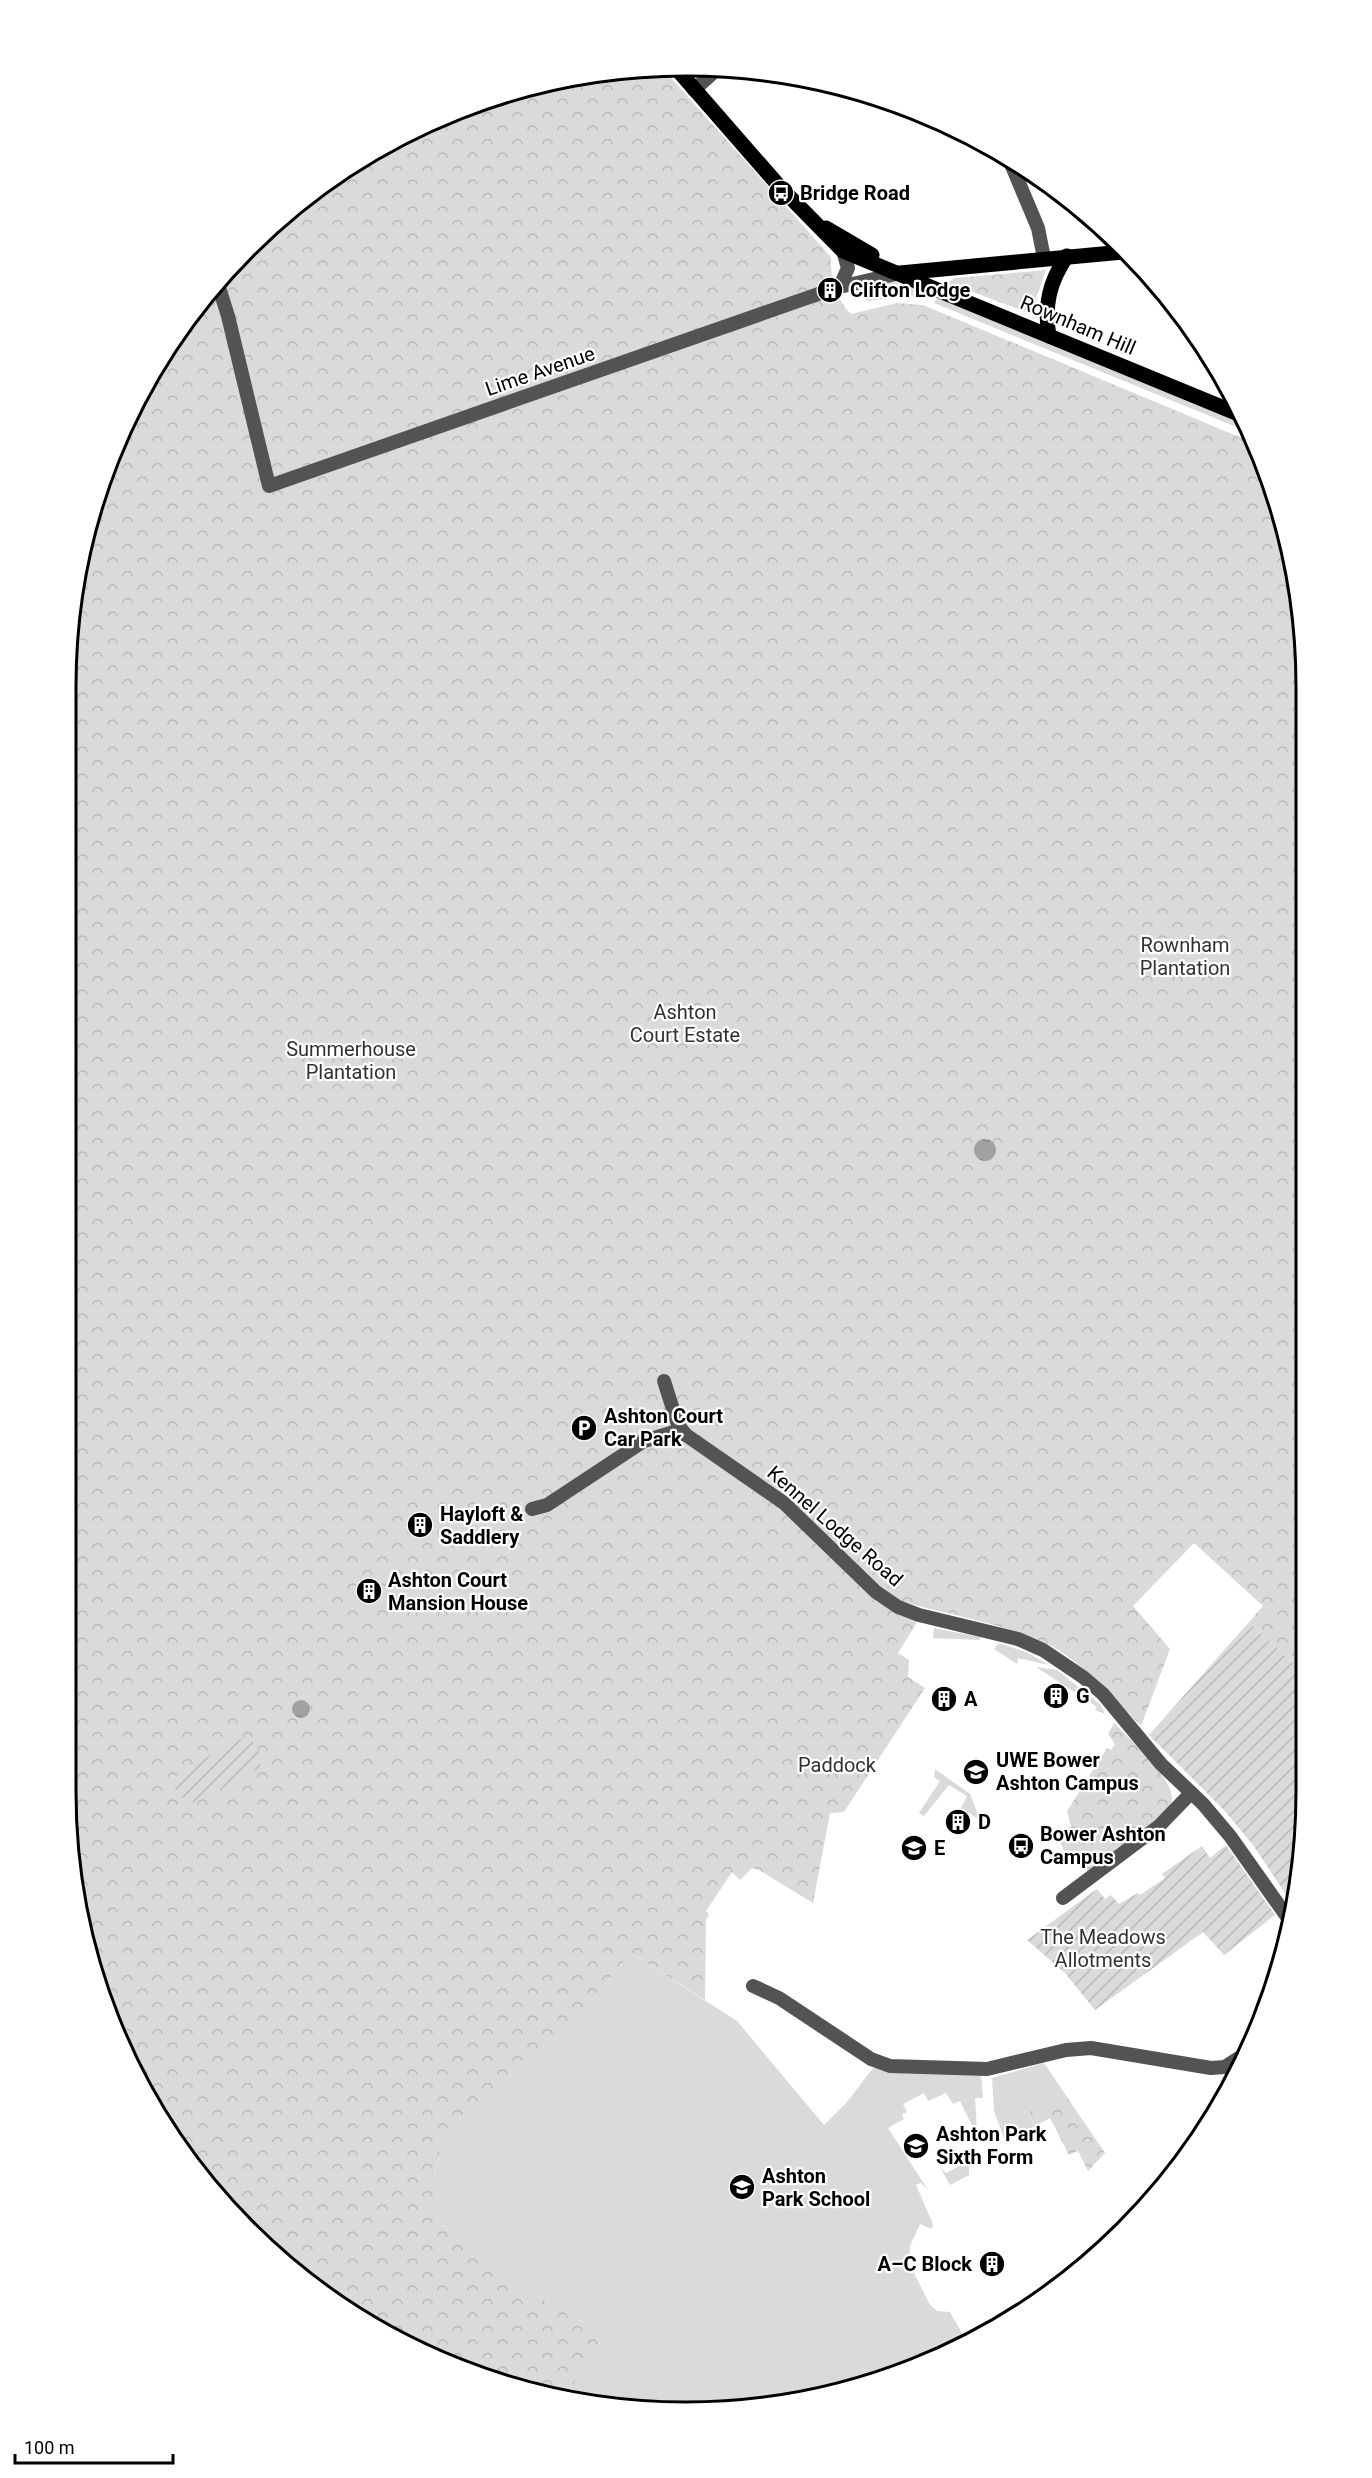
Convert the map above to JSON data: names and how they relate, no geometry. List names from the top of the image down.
{
  "streets": {
    "main road": ["Rownham Hill"],
    "street": ["Lime Avenue", "Kennel Lodge Road"]
  },
  "crossings": [
    ["Rownham Hill", "Lime Avenue"]
  ],
  "parks": [
    "Rownham Plantation",
    "Ashton Court Estate",
    "Summerhouse Plantation",
    "Paddock",
    "The Meadows Allotments"
  ],
  "places": {
    "bus stop": ["Bridge Road", "Bower Ashton Campus"],
    "building": [
      "Clifton Lodge",
      "Hayloft & Saddlery",
      "Ashton Court Mansion House",
      "G",
      "A",
      "D",
      "A–C Block"
    ],
    "parking": ["Ashton Court Car Park"],
    "school or university": [
      "UWE Bower Ashton Campus",
      "E",
      "Ashton Park Sixth Form",
      "Ashton Park School"
    ]
  },
  "scale_bar": "100 m"
}
